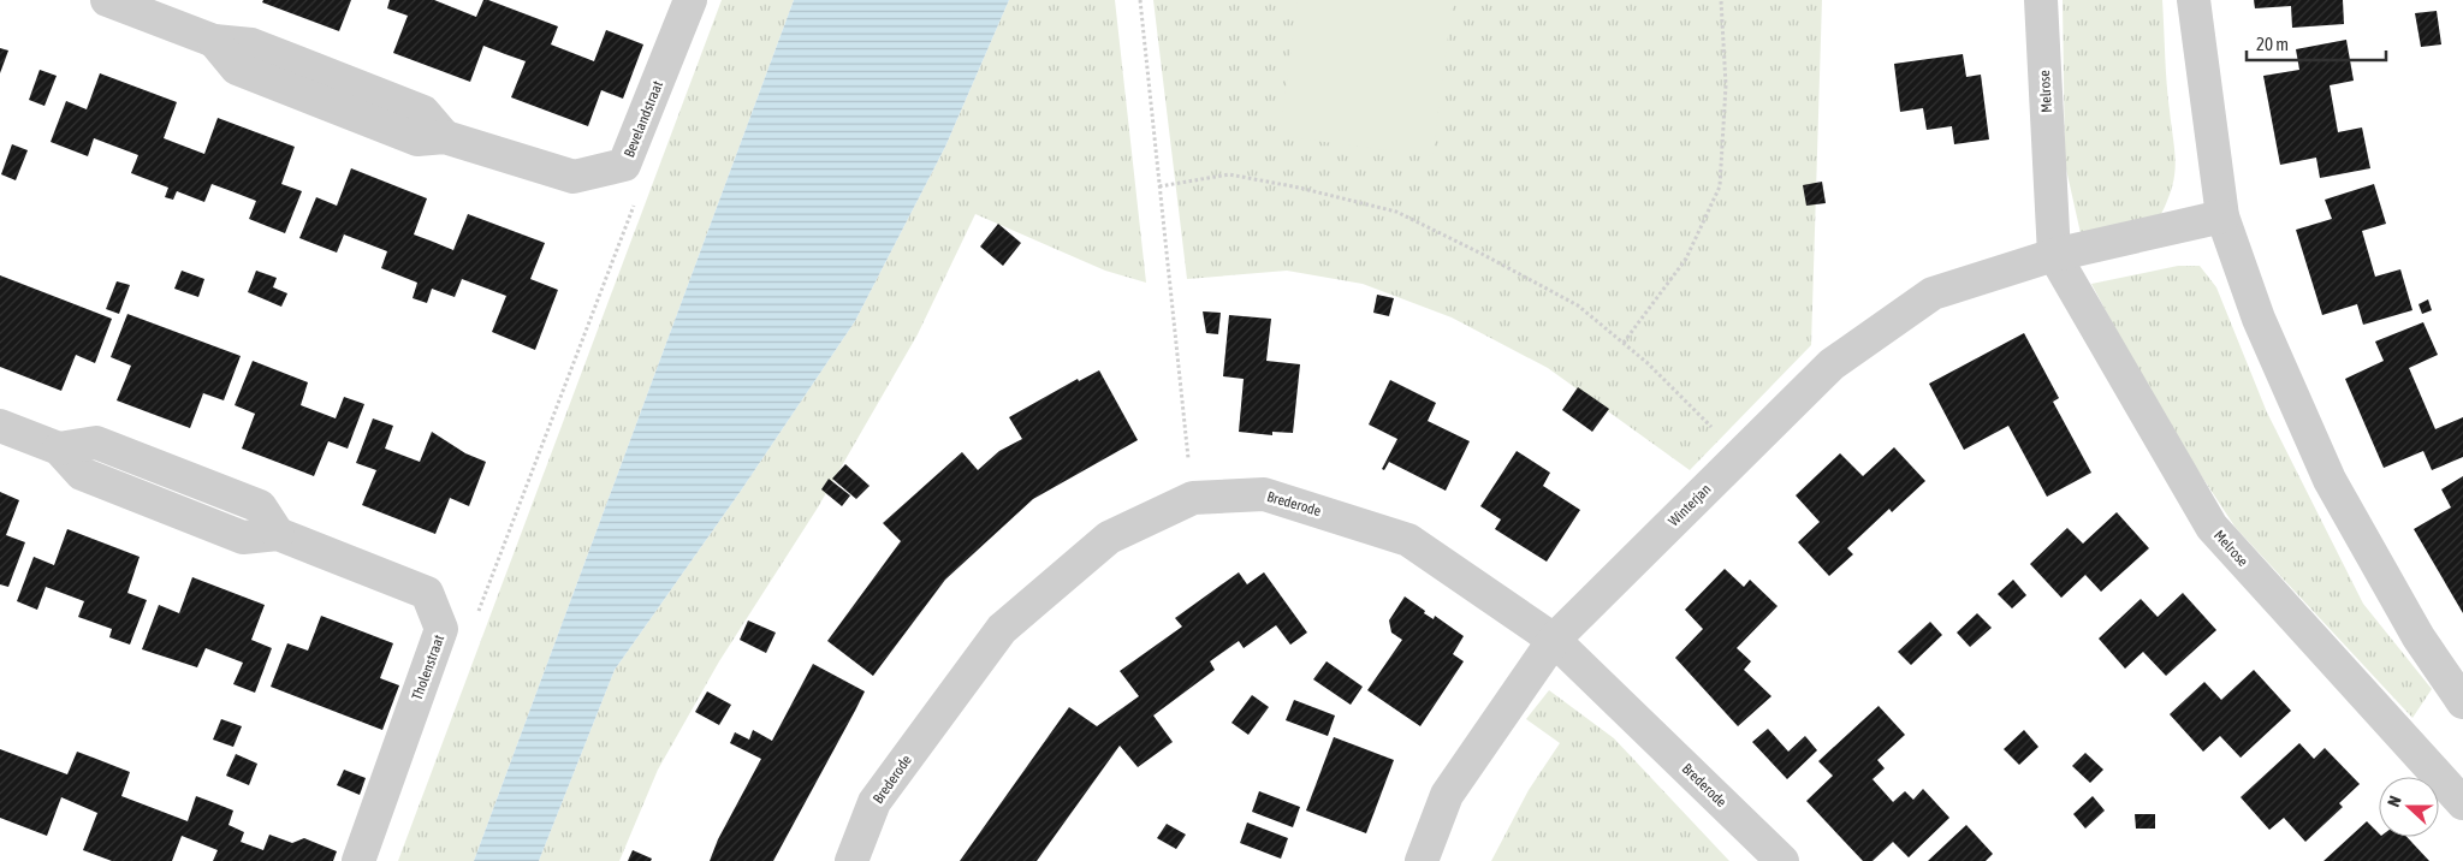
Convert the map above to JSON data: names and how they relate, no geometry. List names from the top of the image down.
{
  "streets": {
    "street": [
      "Melrose",
      "Bevelandstraat",
      "Brederode",
      "Winterjan",
      "Tholenstraat"
    ]
  },
  "crossings": [
    ["Melrose", "Winterjan"],
    ["Brederode", "Winterjan"]
  ],
  "scale_bar": "20 m",
  "north": "left"
}
